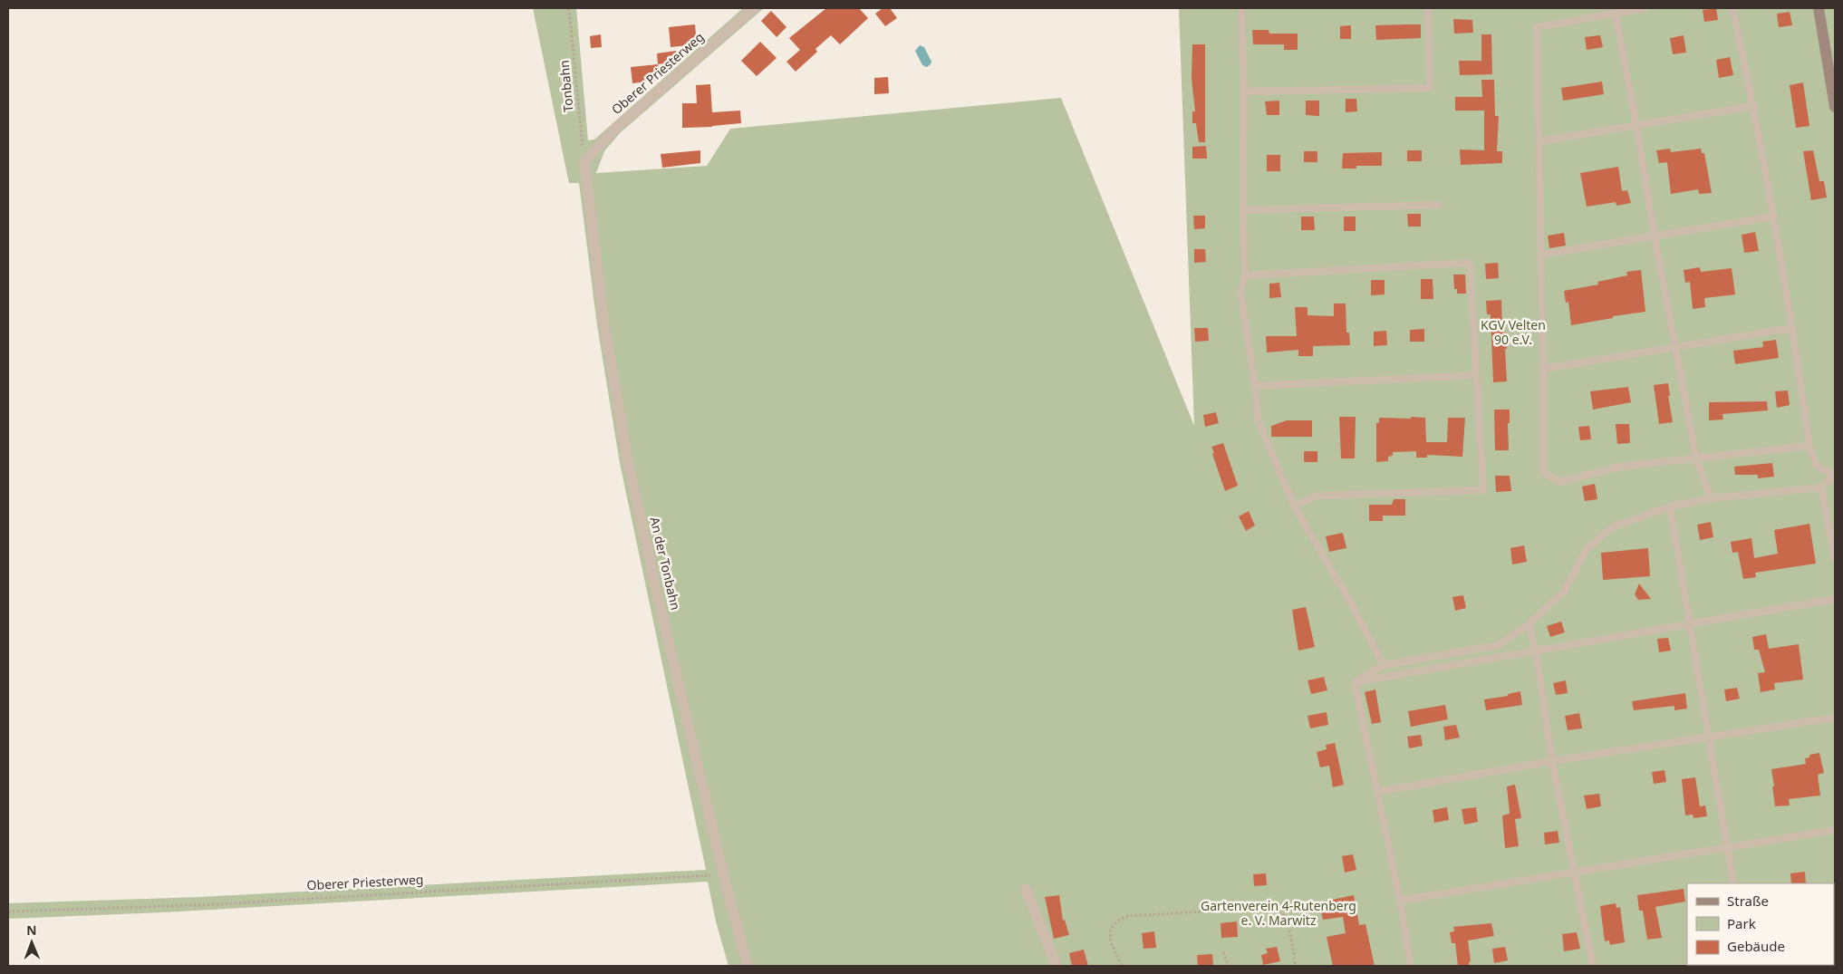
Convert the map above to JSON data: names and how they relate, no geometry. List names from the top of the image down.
{
  "streets": {
    "street": ["Oberer Priesterweg", "An der Tonbahn"],
    "path": ["Tonbahn"]
  },
  "crossings": [
    ["Oberer Priesterweg", "Tonbahn"],
    ["Oberer Priesterweg", "An der Tonbahn"],
    ["Tonbahn", "An der Tonbahn"]
  ],
  "parks": ["KGV Velten 90 e.V.", "Gartenverein 4-Rutenberg e. V. Marwitz"],
  "legend": ["Straße", "Park", "Gebäude"],
  "north": "top"
}
